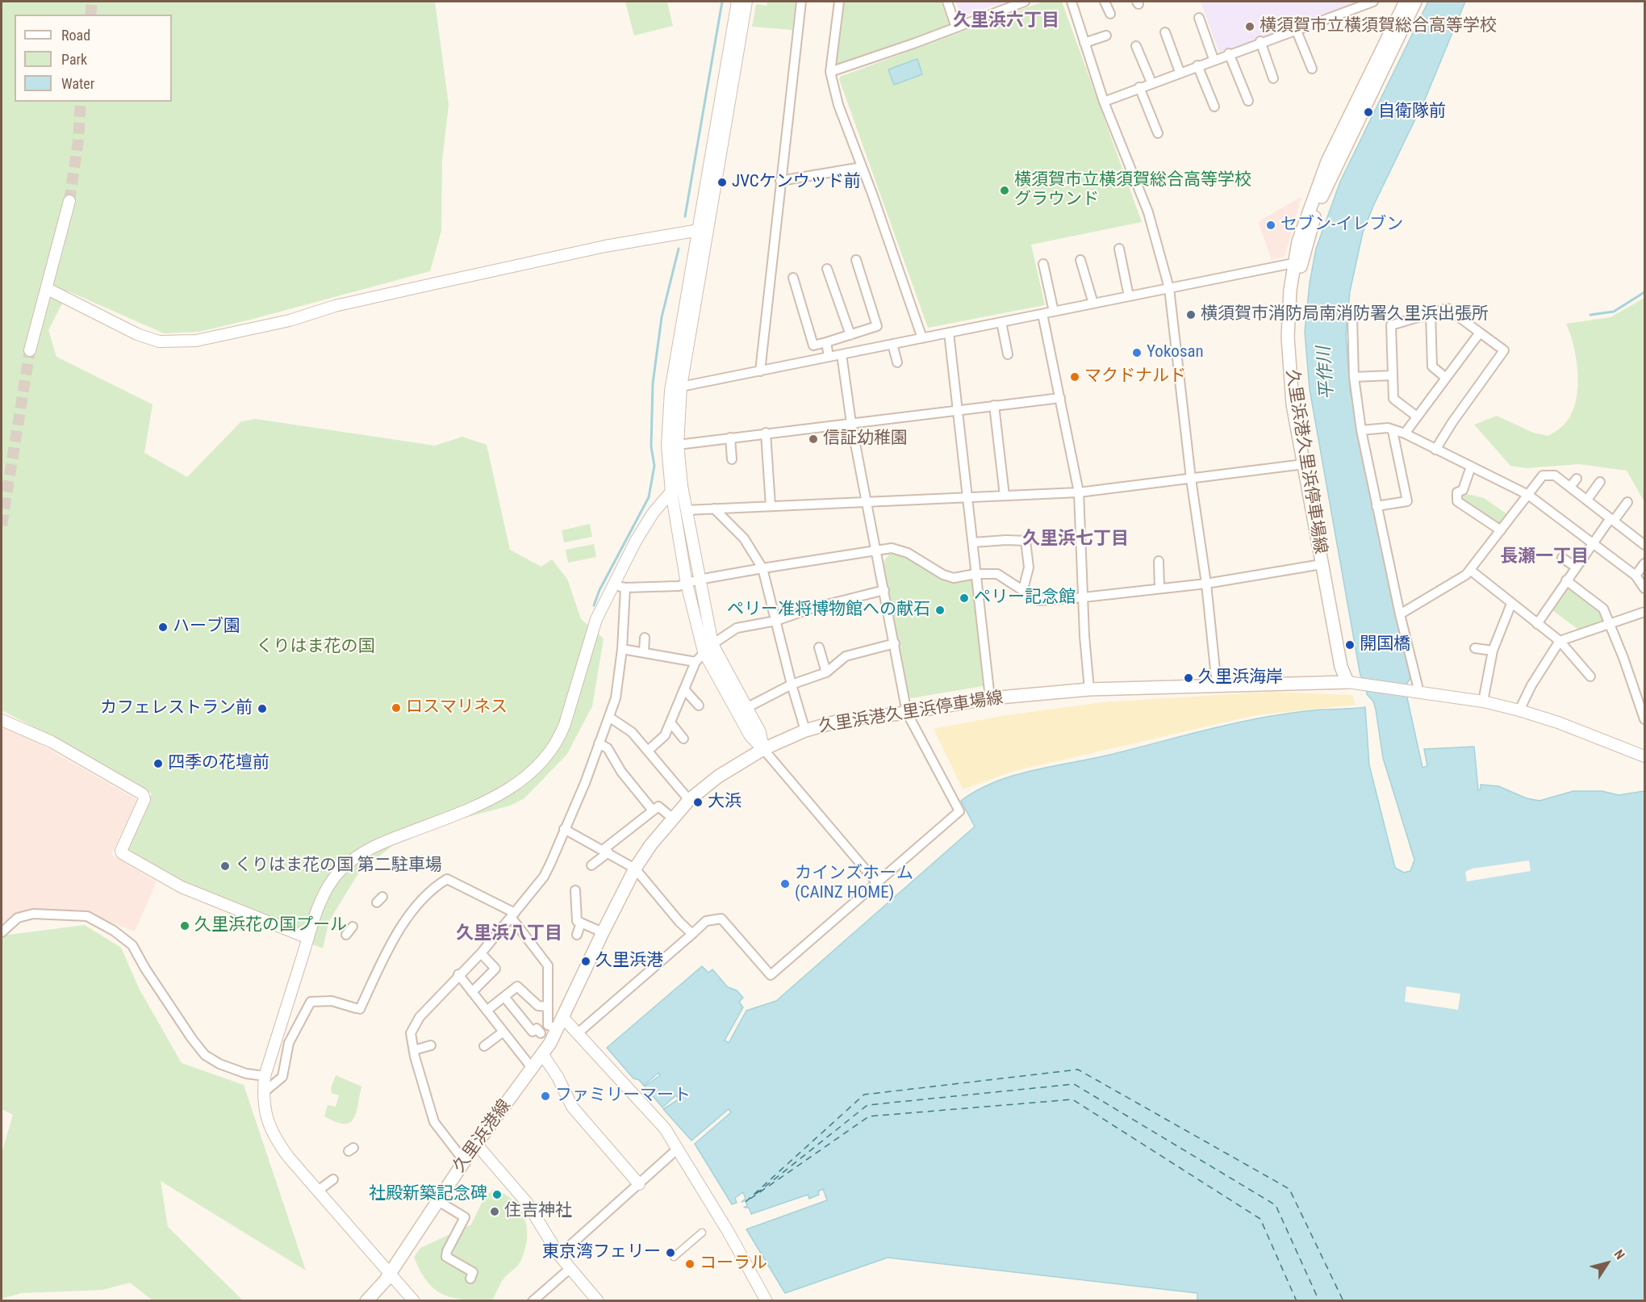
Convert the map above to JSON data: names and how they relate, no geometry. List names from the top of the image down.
{
  "streets": {
    "main road": ["久里浜港久里浜停車場線", "久里浜港線"]
  },
  "crossings": [
    ["久里浜港久里浜停車場線", "久里浜港線"]
  ],
  "districts": [
    "久里浜六丁目",
    "久里浜七丁目",
    "長瀬一丁目",
    "久里浜八丁目"
  ],
  "water": ["平作川"],
  "parks": ["くりはま花の国"],
  "places": [
    "横須賀市立横須賀総合高等学校",
    "自衛隊前",
    "JVCケンウッド前",
    "横須賀市立横須賀総合高等学校 グラウンド",
    "セブン-イレブン",
    "横須賀市消防局南消防署久里浜出張所",
    "Yokosan",
    "マクドナルド",
    "信証幼稚園",
    "ペリー記念館",
    "ペリー准将博物館への献石",
    "ハーブ園",
    "開国橋",
    "久里浜海岸",
    "ロスマリネス",
    "カフェレストラン前",
    "四季の花壇前",
    "大浜",
    "くりはま花の国 第二駐車場",
    "カインズホーム (CAINZ HOME)",
    "久里浜花の国プール",
    "久里浜港",
    "ファミリーマート",
    "社殿新築記念碑",
    "住吉神社",
    "東京湾フェリー",
    "コーラル"
  ],
  "legend": ["Road", "Park", "Water"],
  "north": "top right"
}
